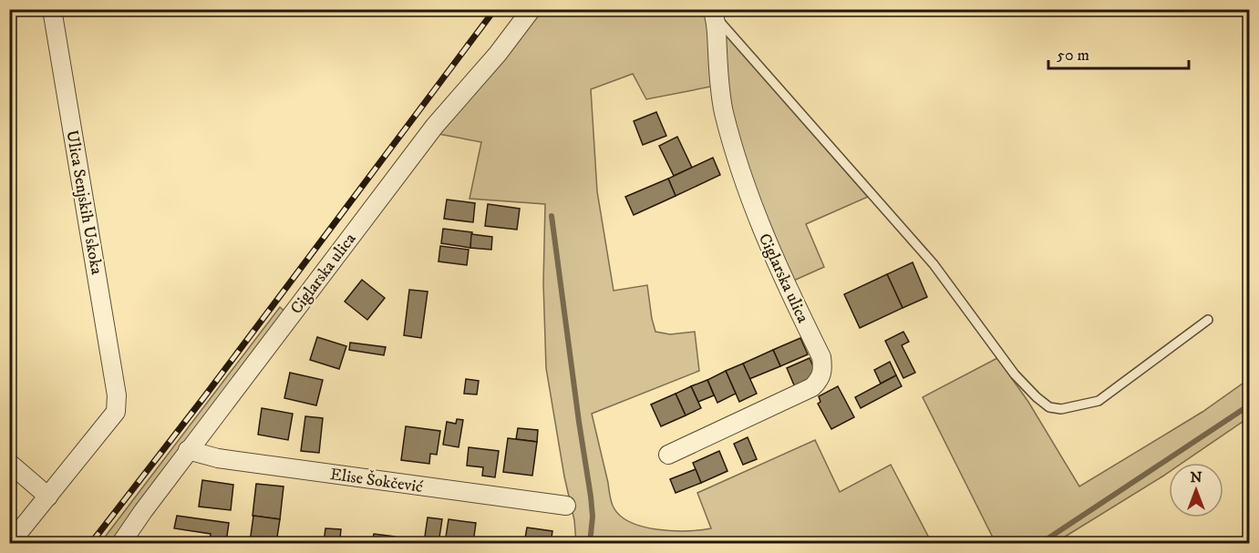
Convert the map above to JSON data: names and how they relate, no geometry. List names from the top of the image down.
{
  "streets": {
    "street": ["Ulica Senjskih Uskoka", "Ciglarska ulica", "Elise Šokčević"]
  },
  "crossings": [
    ["Ciglarska ulica", "Elise Šokčević"]
  ],
  "scale_bar": "50 m",
  "north": "top"
}
